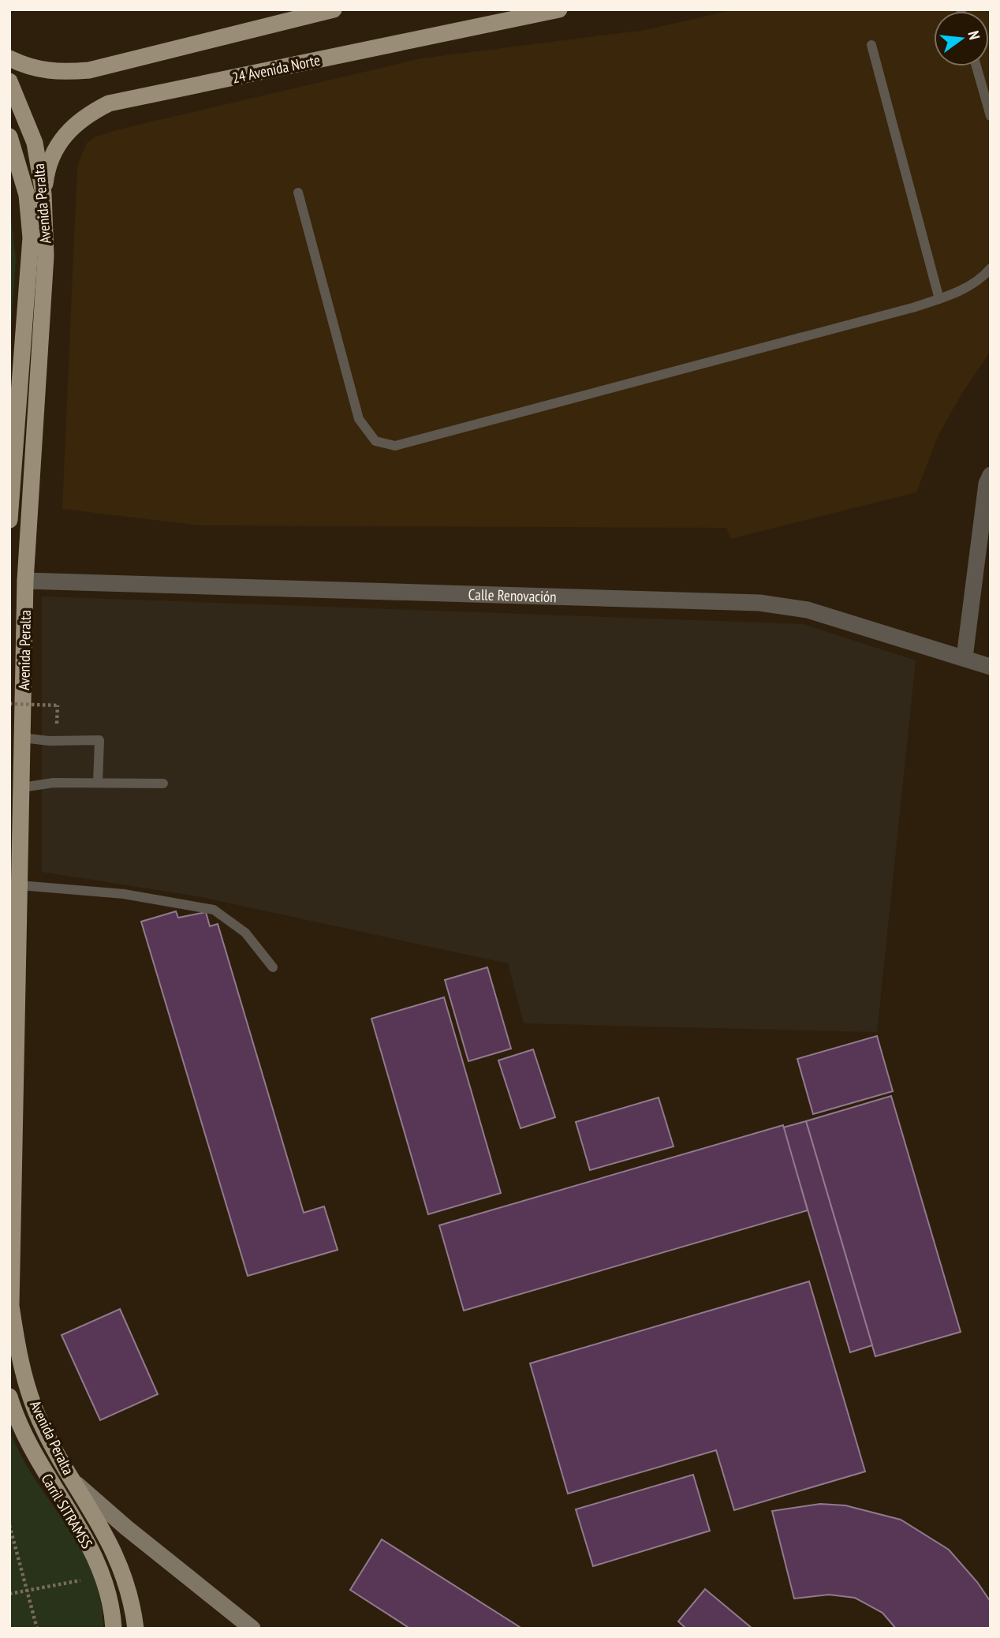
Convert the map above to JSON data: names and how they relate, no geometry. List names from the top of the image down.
{
  "streets": {
    "main road": ["24 Avenida Norte", "Avenida Peralta", "Carril SITRAMSS"],
    "street": ["Calle Renovación"]
  },
  "crossings": [
    ["24 Avenida Norte", "Avenida Peralta"],
    ["Avenida Peralta", "Calle Renovación"]
  ],
  "north": "right"
}
